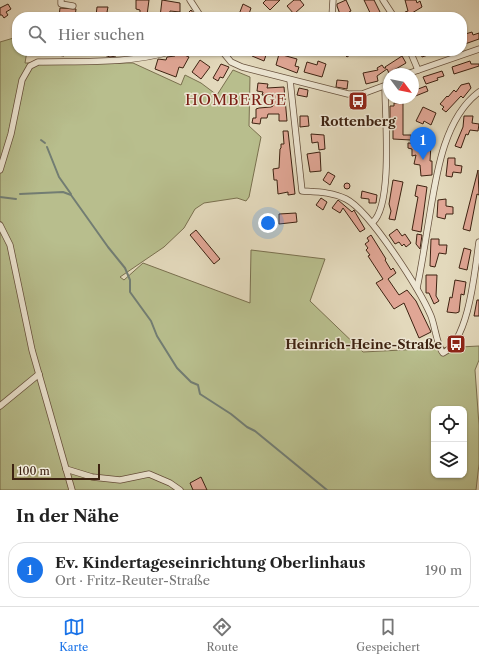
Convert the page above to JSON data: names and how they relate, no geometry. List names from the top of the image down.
{
  "districts": ["HOMBERGE"],
  "places": {
    "bus stop": ["Rottenberg", "Heinrich-Heine-Straße"]
  },
  "scale_bar": "100 m",
  "north": "bottom right",
  "page": {
    "search": "Hier suchen",
    "pins": "1",
    "scale": "100 m",
    "heading": "In der Nähe",
    "list": [
      {
        "mark": "1",
        "name": "Ev. Kindertageseinrichtung Oberlinhaus",
        "note": "Ort · Fritz-Reuter-Straße",
        "value": "190 m"
      }
    ],
    "nav": ["Karte", "Route", "Gespeichert"]
  }
}
